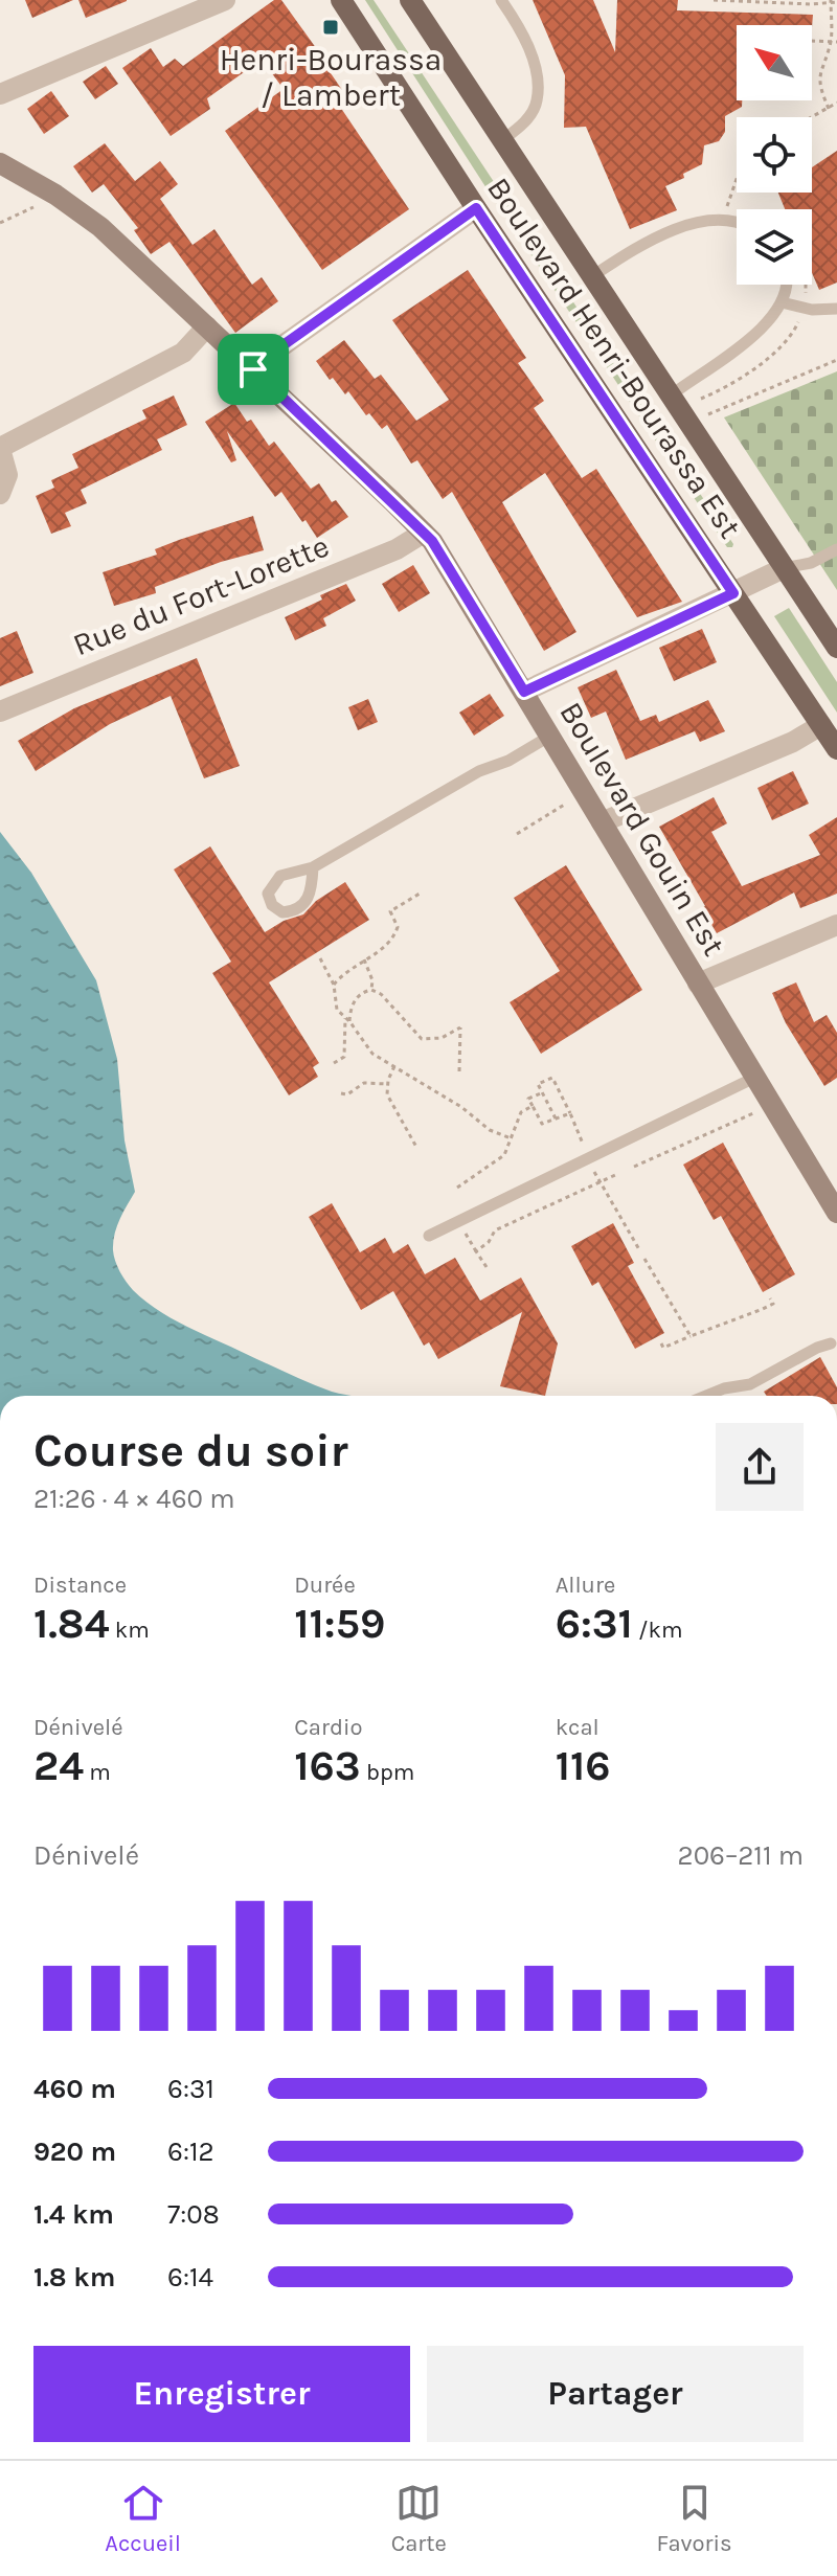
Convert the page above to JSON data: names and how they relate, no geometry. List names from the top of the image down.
{
  "streets": {
    "main road": ["Boulevard Henri-Bourassa Est"],
    "street": ["Rue du Fort-Lorette", "Boulevard Gouin Est"]
  },
  "crossings": [
    ["Rue du Fort-Lorette", "Boulevard Gouin Est"]
  ],
  "places": {
    "transit": ["Henri-Bourassa / Lambert"]
  },
  "north": "top left",
  "page": {
    "heading": ["Course du soir", "21:26 · 4 × 460 m"],
    "stats": [
      ["Distance", "1.84 km"],
      ["Durée", "11:59"],
      ["Allure", "6:31 /km"],
      ["Dénivelé", "24 m"],
      ["Cardio", "163 bpm"],
      ["kcal", "116"]
    ],
    "chart": ["Dénivelé", "206–211 m"],
    "list": [
      {
        "name": "460 m",
        "note": "6:31"
      },
      {
        "name": "920 m",
        "note": "6:12"
      },
      {
        "name": "1.4 km",
        "note": "7:08"
      },
      {
        "name": "1.8 km",
        "note": "6:14"
      }
    ],
    "buttons": ["Enregistrer", "Partager"],
    "tabs": ["Accueil", "Carte", "Favoris"]
  }
}
